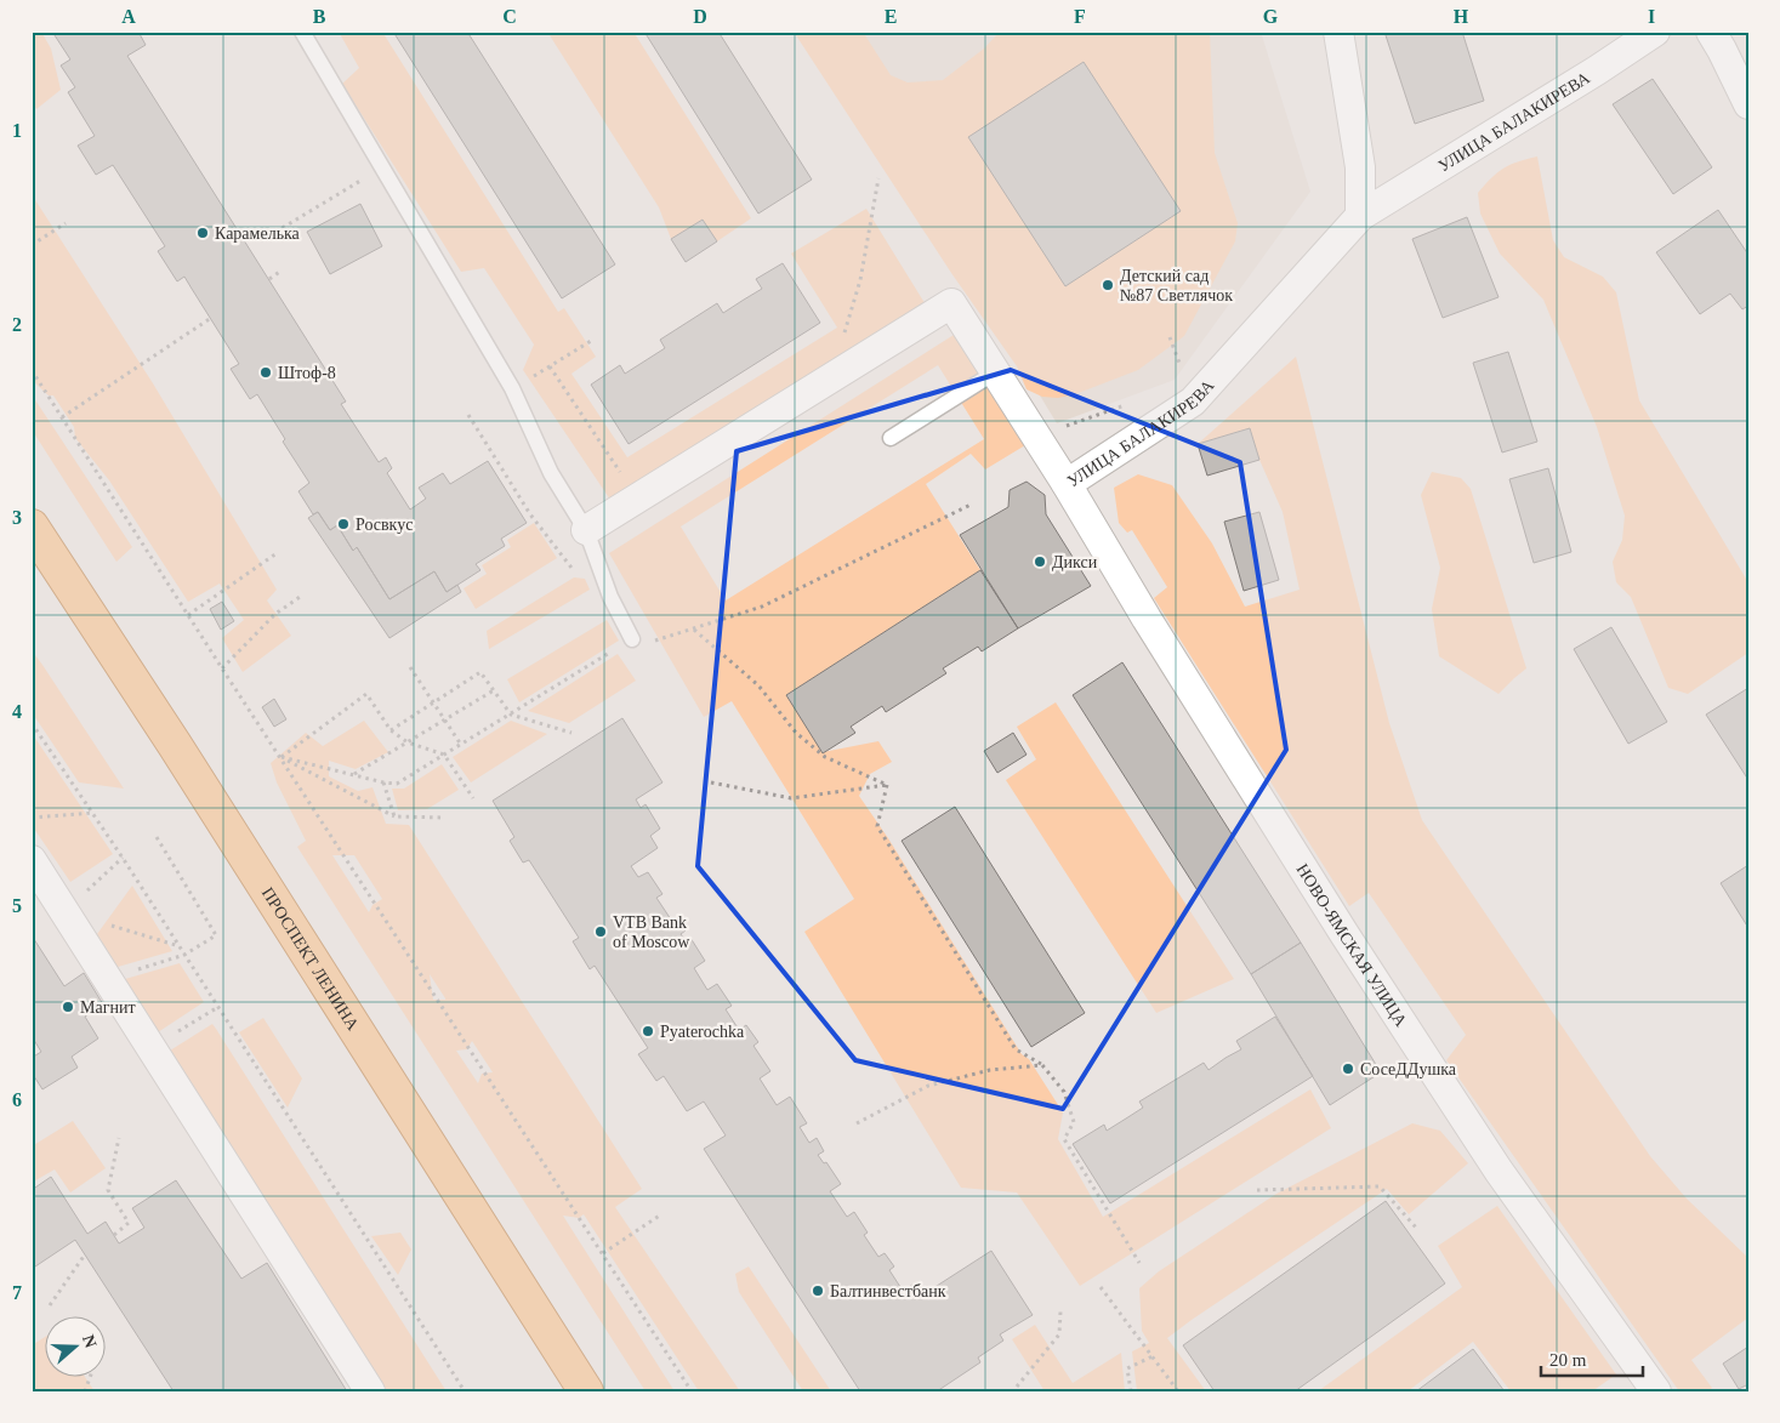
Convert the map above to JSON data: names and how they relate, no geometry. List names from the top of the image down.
{
  "streets": {
    "main road": ["ПРОСПЕКТ ЛЕНИНА"],
    "street": ["УЛИЦА БАЛАКИРЕВА", "НОВО-ЯМСКАЯ УЛИЦА"]
  },
  "crossings": [
    ["УЛИЦА БАЛАКИРЕВА", "НОВО-ЯМСКАЯ УЛИЦА"]
  ],
  "places": [
    "Карамелька",
    "Детский сад №87 Светлячок",
    "Штоф-8",
    "Росвкус",
    "Дикси",
    "VTB Bank of Moscow",
    "Магнит",
    "Pyaterochka",
    "СосеДДушка",
    "Балтинвестбанк"
  ],
  "scale_bar": "20 m",
  "north": "right",
  "grid": {
    "columns": [
      "A",
      "B",
      "C",
      "D",
      "E",
      "F",
      "G",
      "H",
      "I"
    ],
    "rows": [
      "1",
      "2",
      "3",
      "4",
      "5",
      "6",
      "7"
    ]
  }
}
